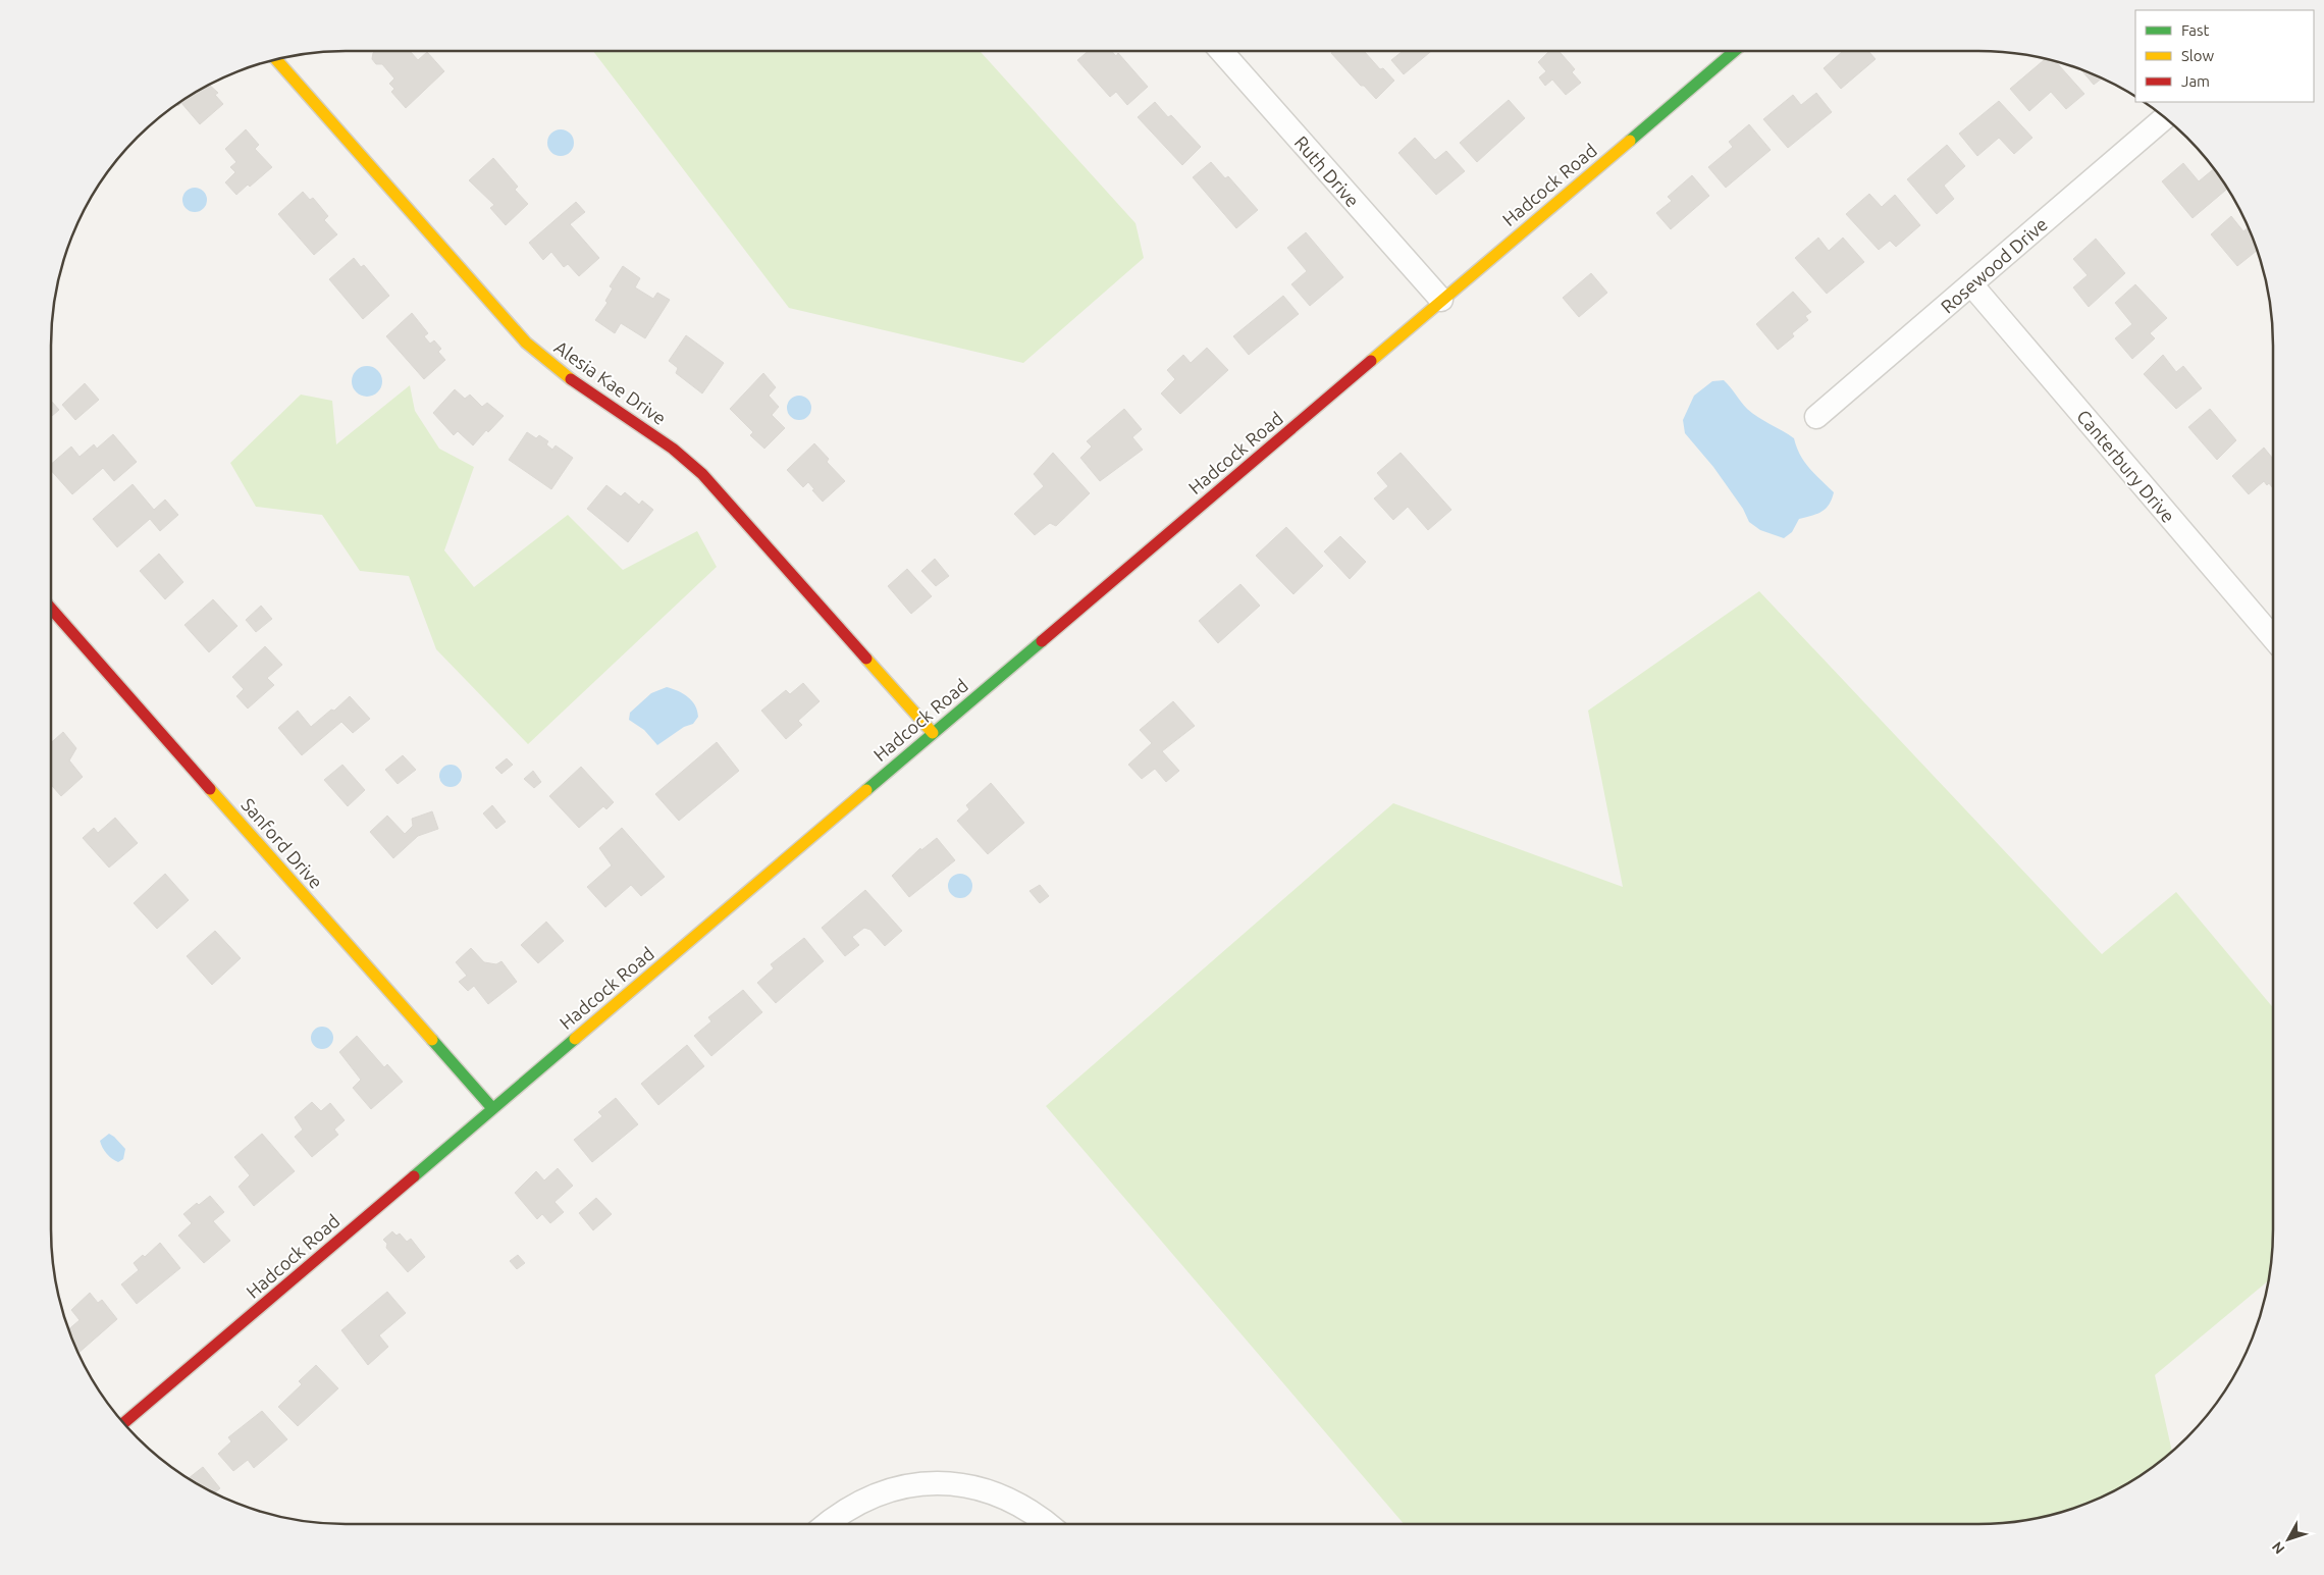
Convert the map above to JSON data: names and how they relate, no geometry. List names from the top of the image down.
{
  "streets": {
    "street": [
      "Ruth Drive",
      "Hadcock Road",
      "Rosewood Drive",
      "Alesia Kae Drive",
      "Canterbury Drive",
      "Sanford Drive"
    ]
  },
  "crossings": [
    ["Ruth Drive", "Hadcock Road"],
    ["Hadcock Road", "Alesia Kae Drive"],
    ["Hadcock Road", "Sanford Drive"],
    ["Rosewood Drive", "Canterbury Drive"]
  ],
  "legend": ["Fast", "Slow", "Jam"],
  "north": "bottom left"
}
